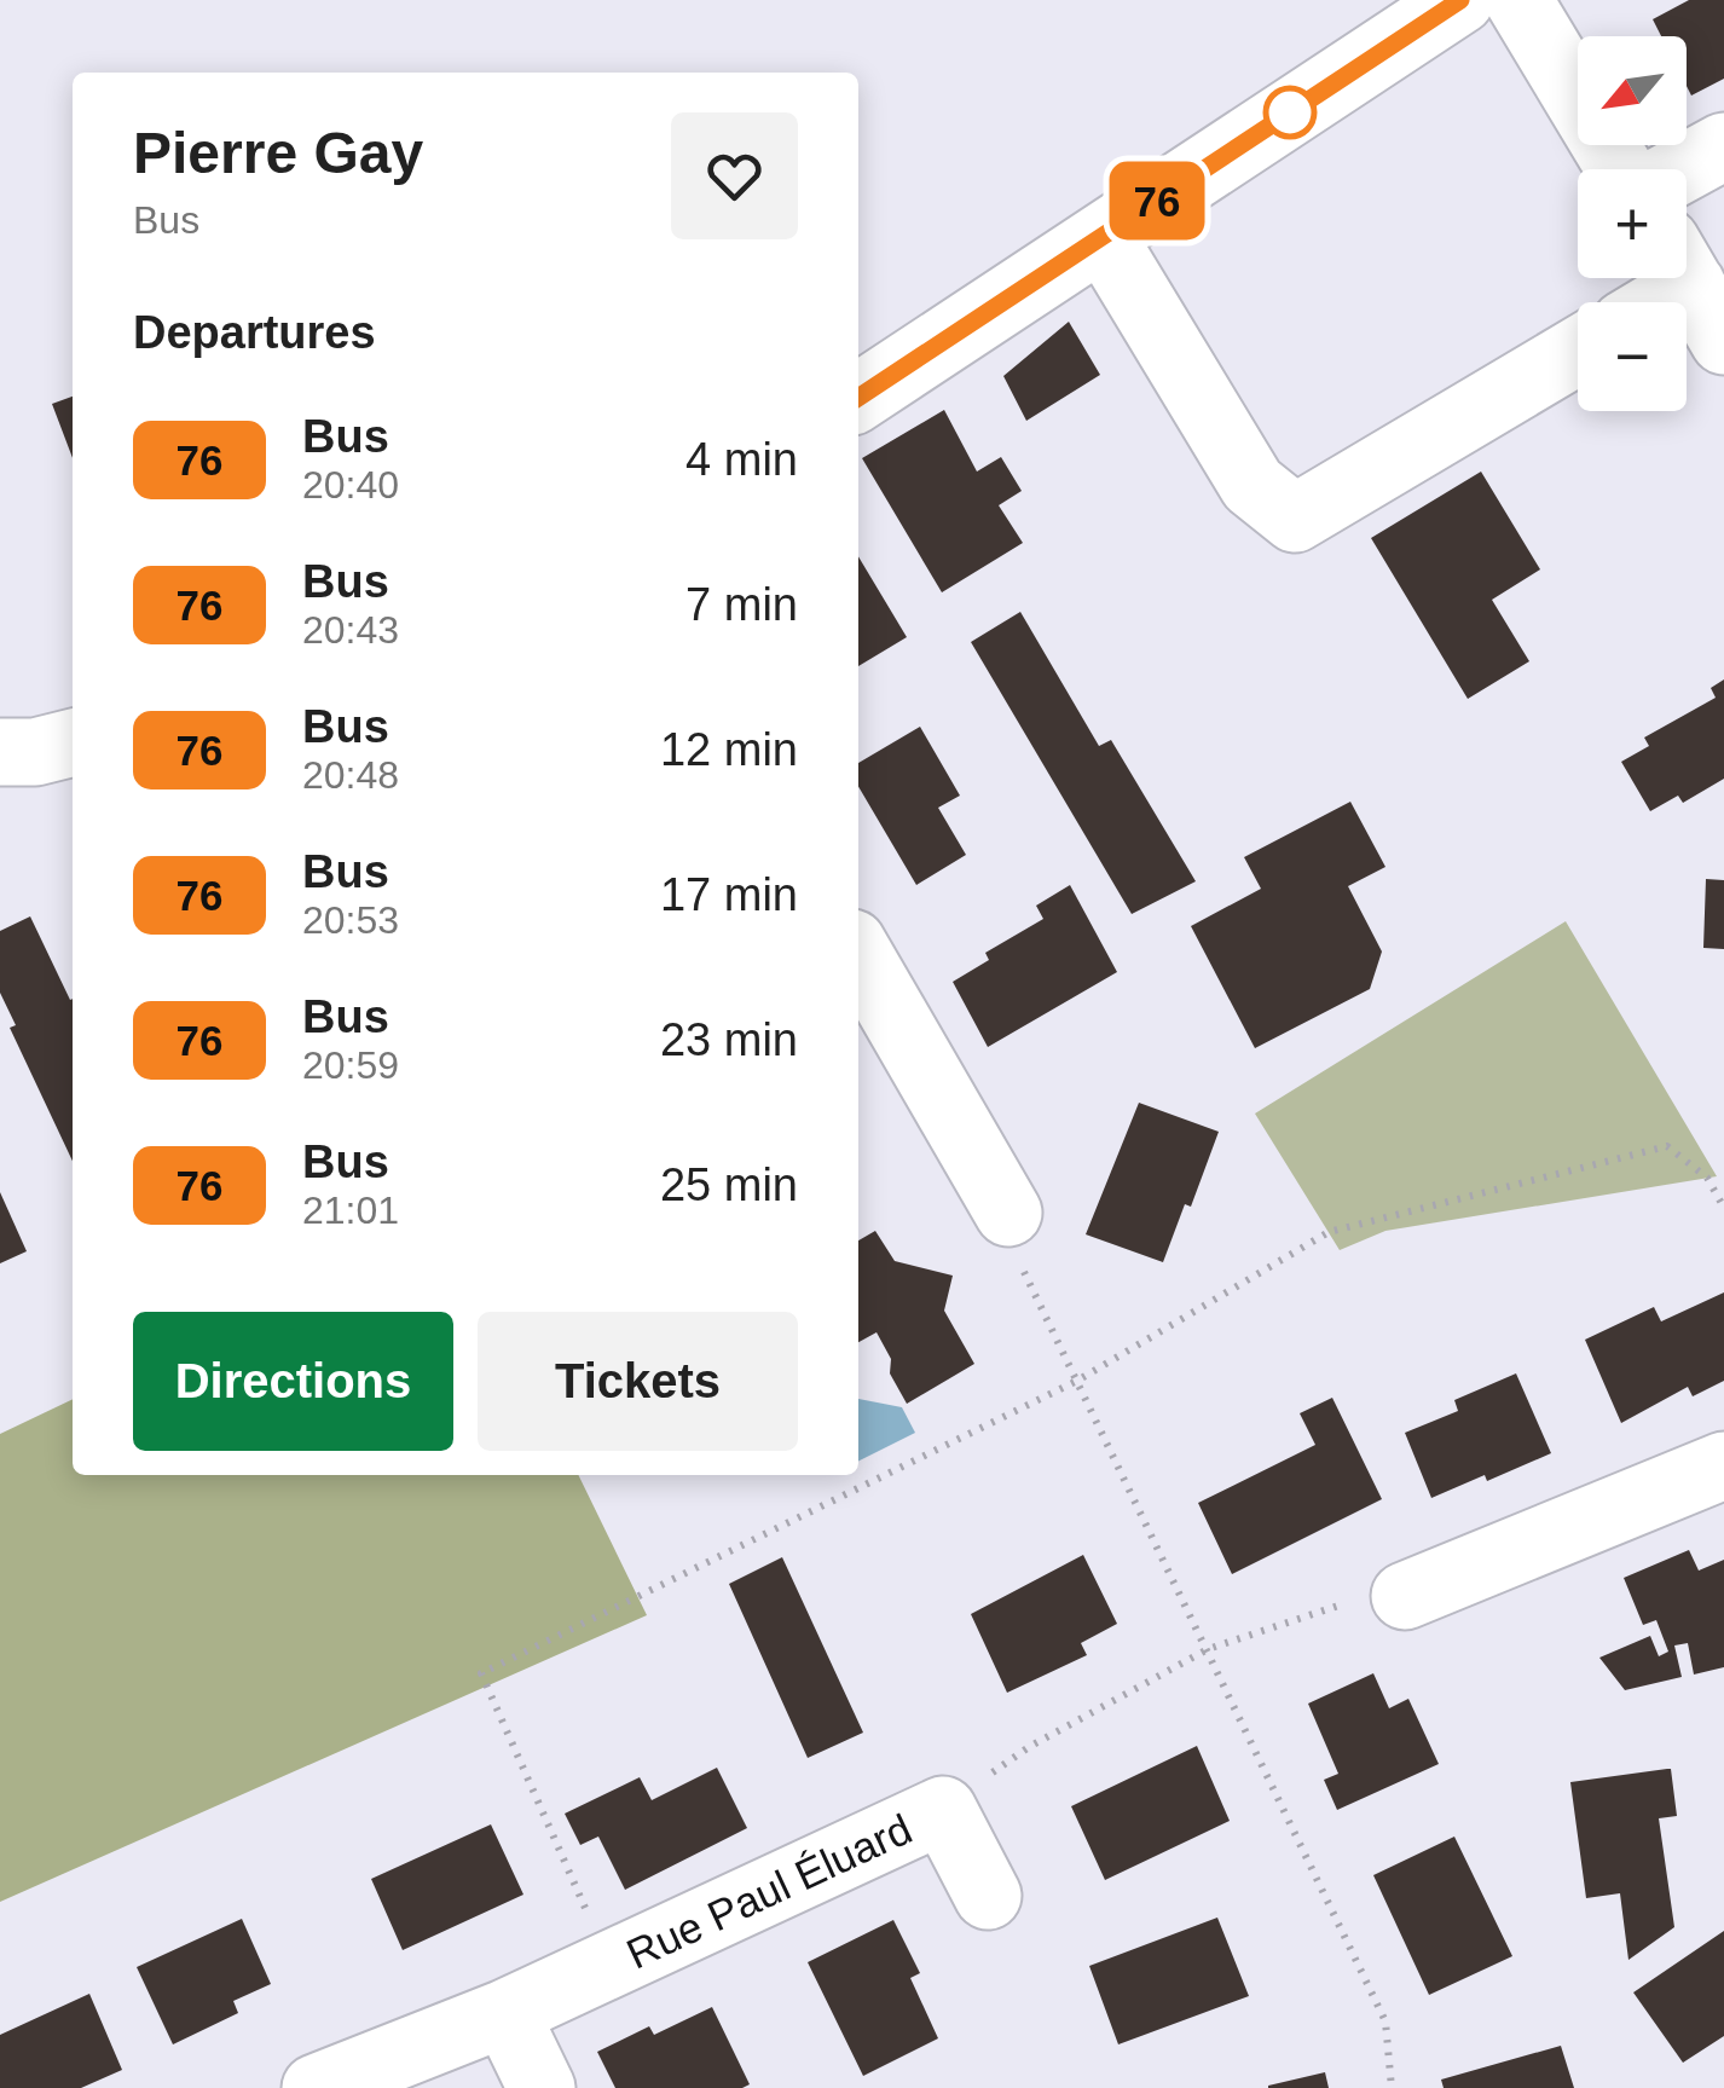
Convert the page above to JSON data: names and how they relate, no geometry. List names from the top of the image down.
{
  "streets": {
    "street": ["Rue Paul Éluard"]
  },
  "lines": ["bus line 76"],
  "north": "bottom left",
  "page": {
    "on_map": "76",
    "map_buttons": ["+", "−"],
    "heading": [
      ["Pierre Gay", "Bus"],
      "Departures"
    ],
    "list": [
      {
        "mark": "76",
        "name": "Bus",
        "note": "20:40",
        "value": "4 min"
      },
      {
        "mark": "76",
        "name": "Bus",
        "note": "20:43",
        "value": "7 min"
      },
      {
        "mark": "76",
        "name": "Bus",
        "note": "20:48",
        "value": "12 min"
      },
      {
        "mark": "76",
        "name": "Bus",
        "note": "20:53",
        "value": "17 min"
      },
      {
        "mark": "76",
        "name": "Bus",
        "note": "20:59",
        "value": "23 min"
      },
      {
        "mark": "76",
        "name": "Bus",
        "note": "21:01",
        "value": "25 min"
      }
    ],
    "buttons": ["Directions", "Tickets"]
  }
}
